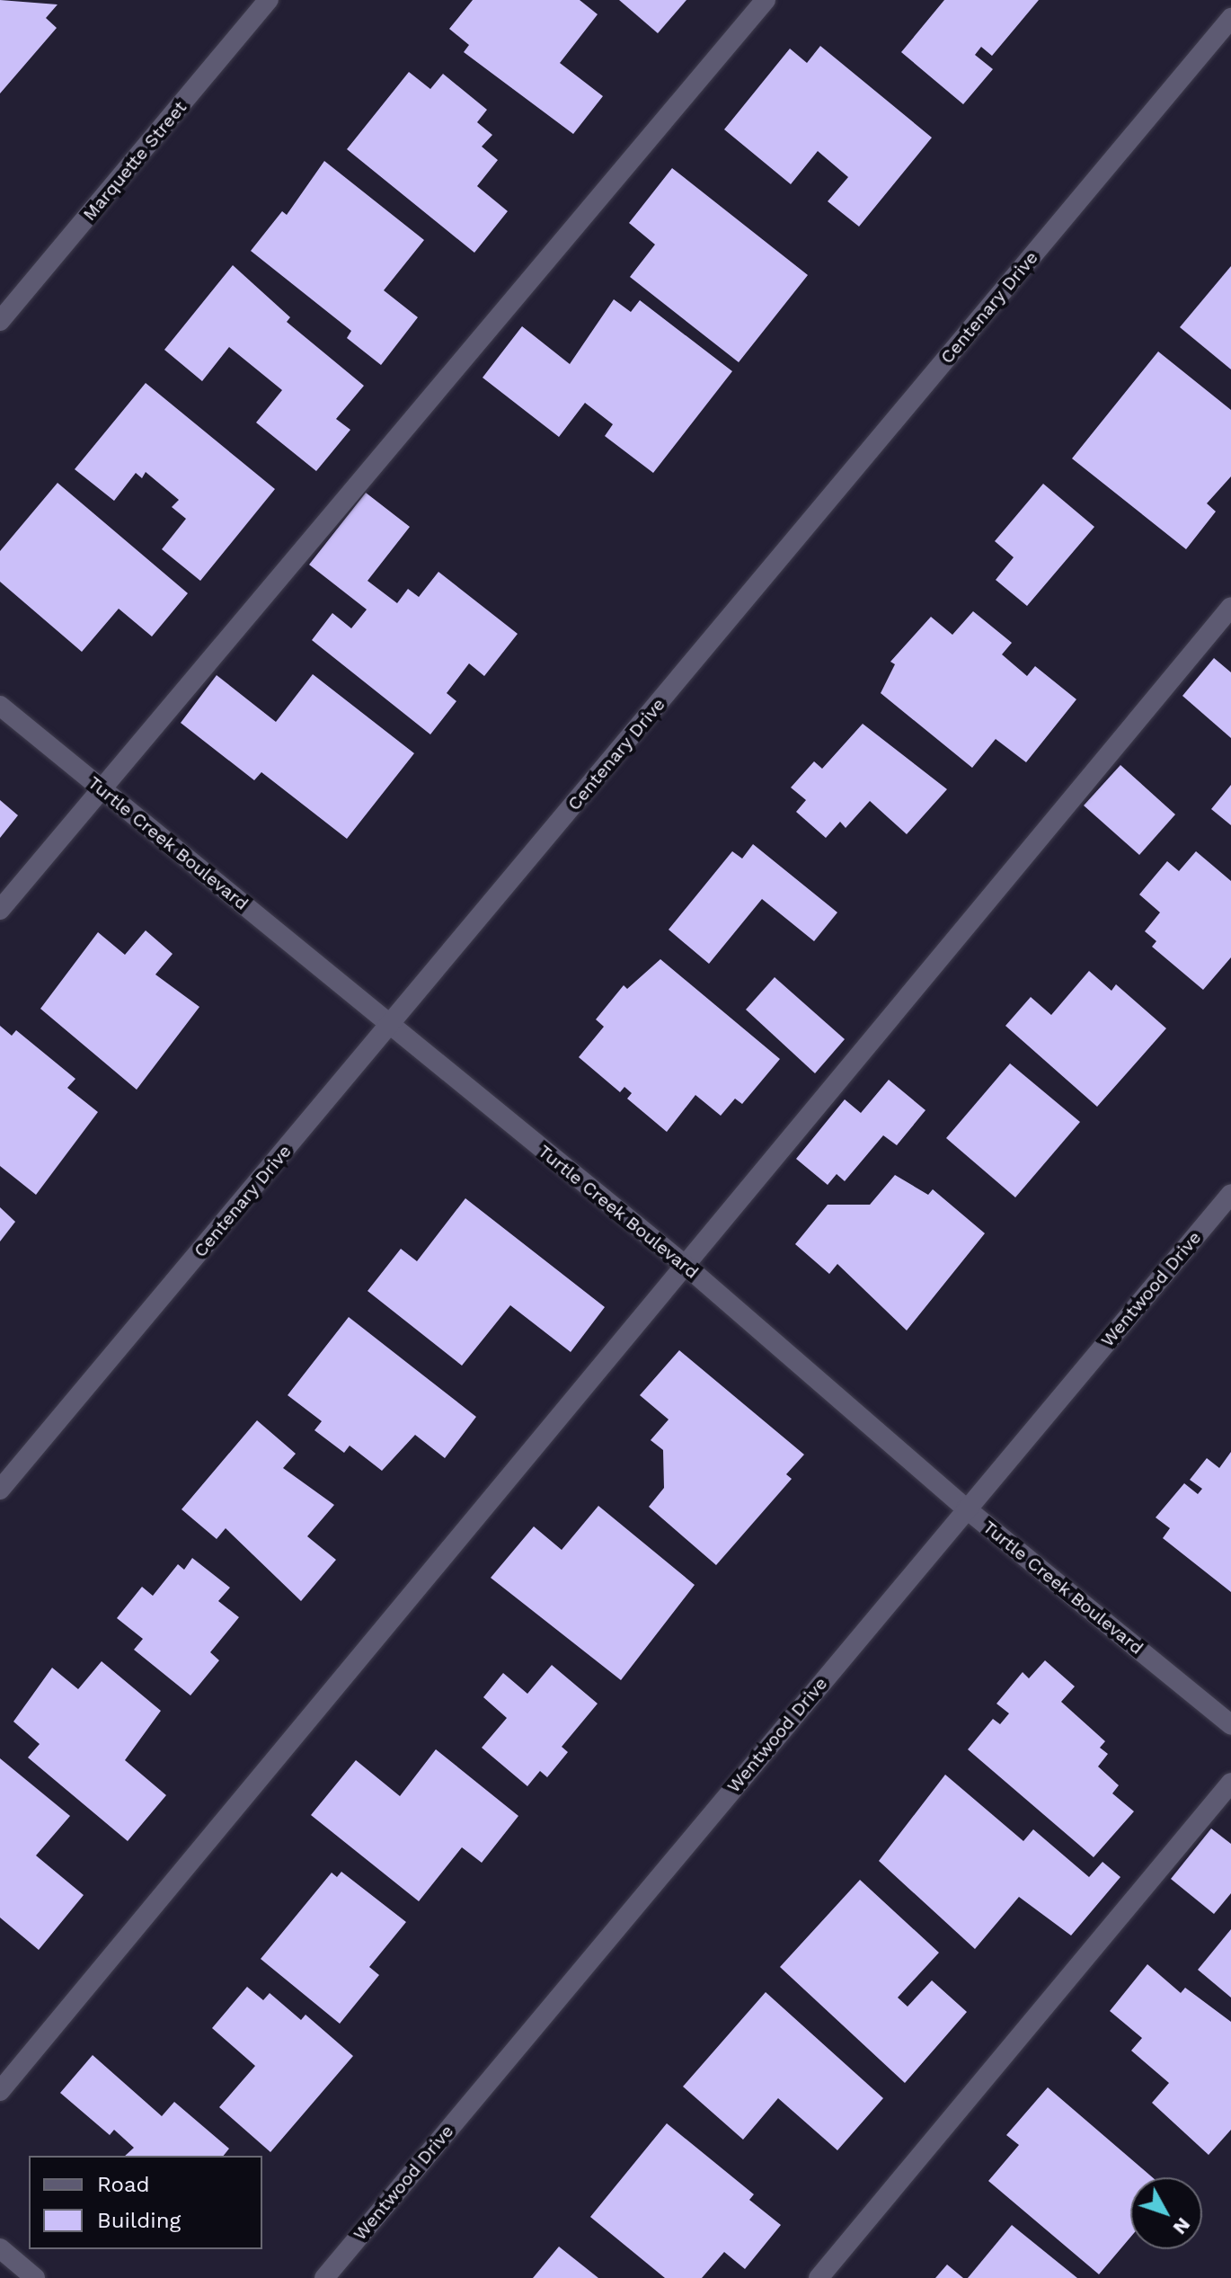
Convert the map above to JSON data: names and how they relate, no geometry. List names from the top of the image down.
{
  "streets": {
    "street": [
      "Marquette Street",
      "Centenary Drive",
      "Turtle Creek Boulevard",
      "Wentwood Drive"
    ]
  },
  "crossings": [
    ["Centenary Drive", "Turtle Creek Boulevard"],
    ["Turtle Creek Boulevard", "Wentwood Drive"]
  ],
  "legend": ["Road", "Building"],
  "north": "bottom right"
}
